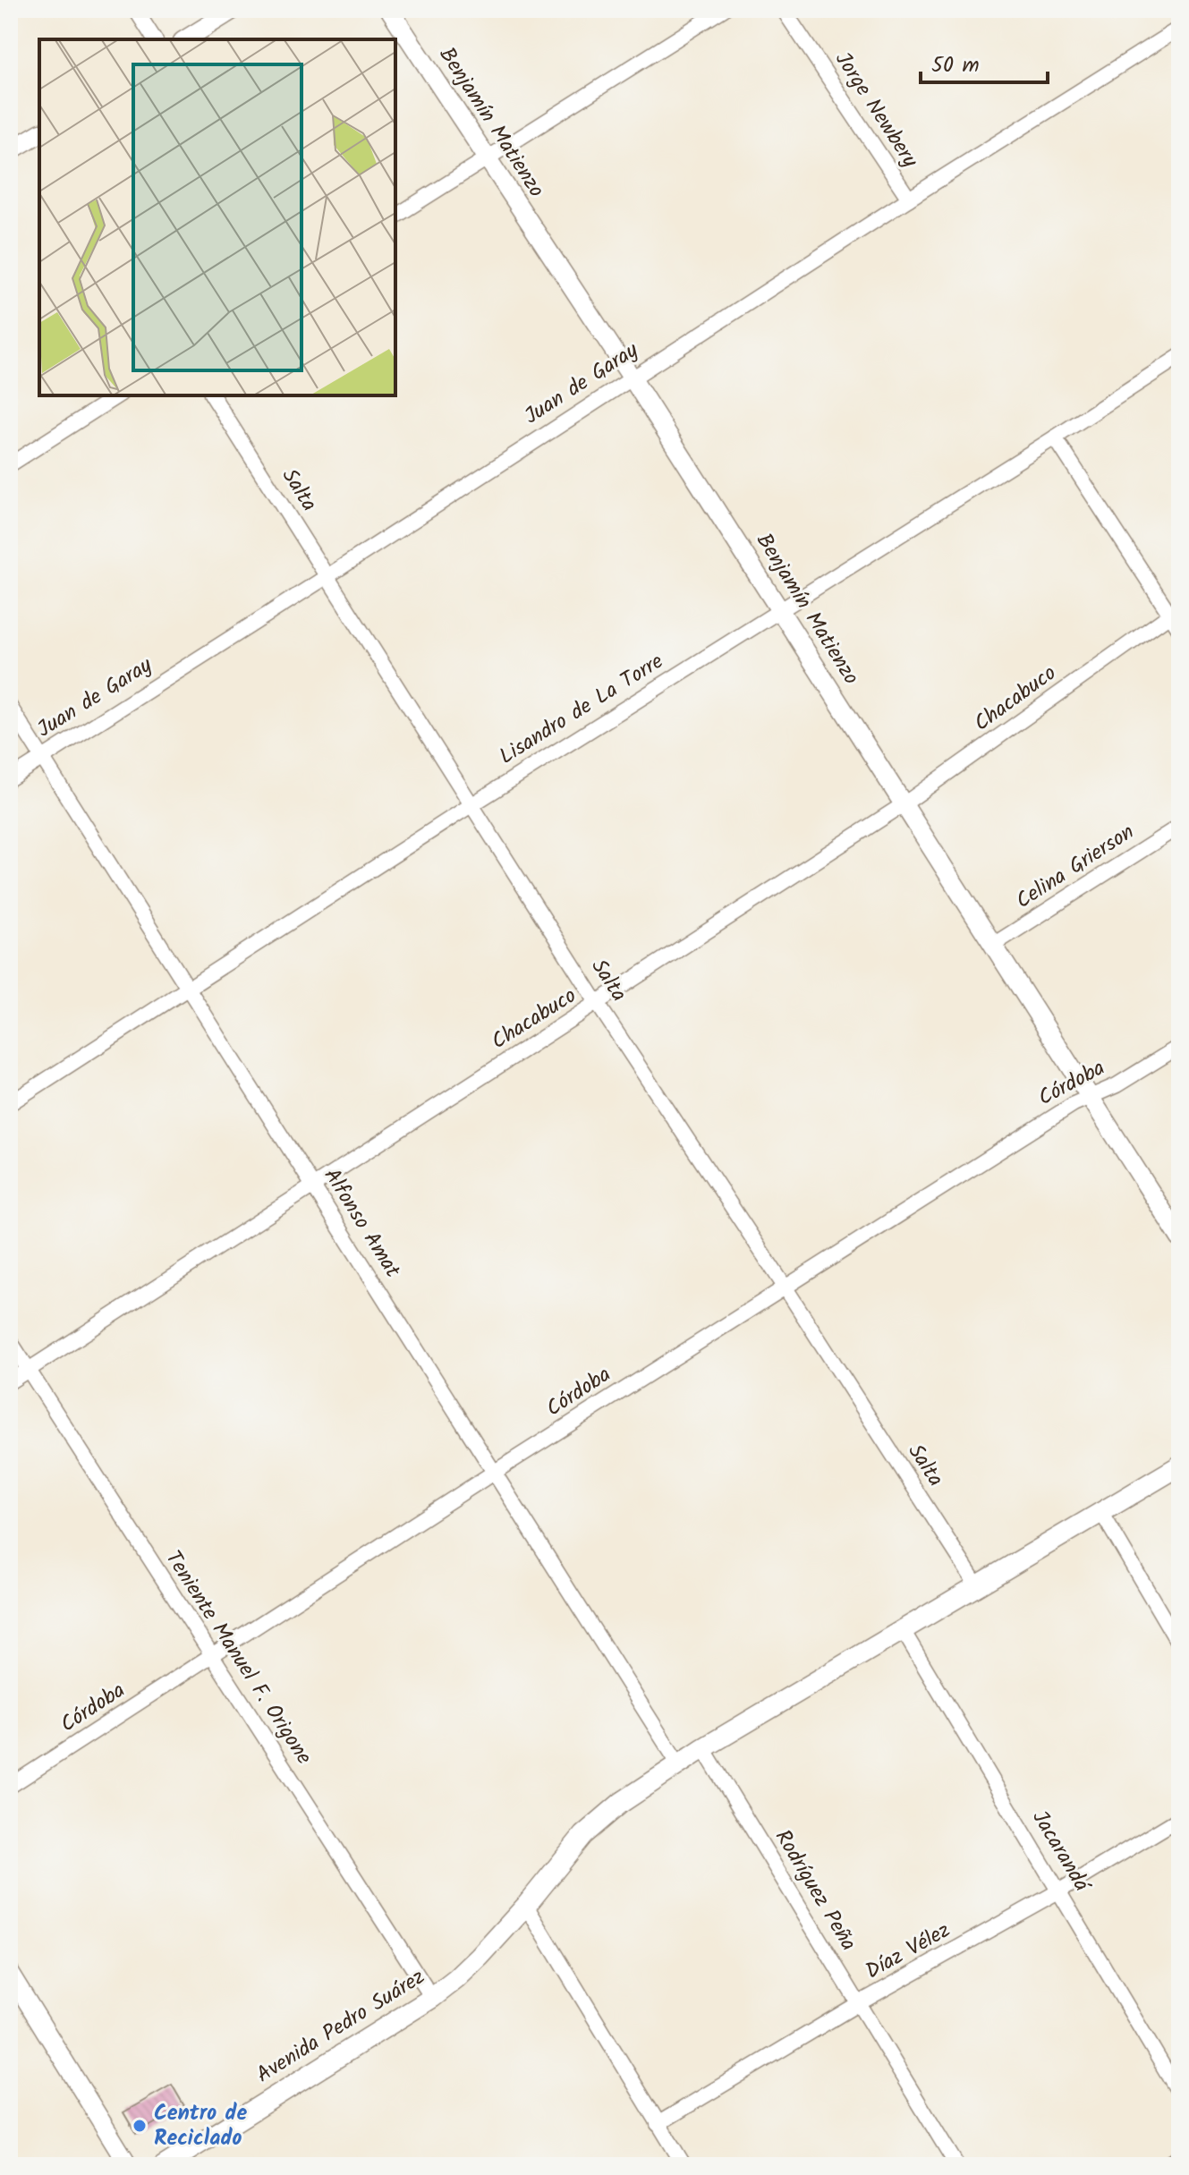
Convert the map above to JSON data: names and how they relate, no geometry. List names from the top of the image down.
{
  "streets": {
    "main road": ["Avenida Pedro Suárez"],
    "street": [
      "Jorge Newbery",
      "Benjamín Matienzo",
      "Juan de Garay",
      "Salta",
      "Chacabuco",
      "Lisandro de La Torre",
      "Celina Grierson",
      "Córdoba",
      "Alfonso Amat",
      "Teniente Manuel F. Origone",
      "Jacarandá",
      "Rodríguez Peña",
      "Díaz Vélez"
    ]
  },
  "crossings": [
    ["Jorge Newbery", "Juan de Garay"],
    ["Benjamín Matienzo", "Juan de Garay"],
    ["Benjamín Matienzo", "Chacabuco"],
    ["Benjamín Matienzo", "Lisandro de La Torre"],
    ["Benjamín Matienzo", "Celina Grierson"],
    ["Benjamín Matienzo", "Córdoba"],
    ["Juan de Garay", "Salta"],
    ["Juan de Garay", "Alfonso Amat"],
    ["Salta", "Chacabuco"],
    ["Salta", "Lisandro de La Torre"],
    ["Salta", "Córdoba"],
    ["Salta", "Avenida Pedro Suárez"],
    ["Chacabuco", "Alfonso Amat"],
    ["Chacabuco", "Teniente Manuel F. Origone"],
    ["Lisandro de La Torre", "Alfonso Amat"],
    ["Córdoba", "Alfonso Amat"],
    ["Córdoba", "Teniente Manuel F. Origone"],
    ["Alfonso Amat", "Avenida Pedro Suárez"],
    ["Teniente Manuel F. Origone", "Avenida Pedro Suárez"],
    ["Jacarandá", "Díaz Vélez"],
    ["Jacarandá", "Avenida Pedro Suárez"],
    ["Rodríguez Peña", "Díaz Vélez"],
    ["Rodríguez Peña", "Avenida Pedro Suárez"]
  ],
  "places": ["Centro de Reciclado"],
  "scale_bar": "50 m"
}
